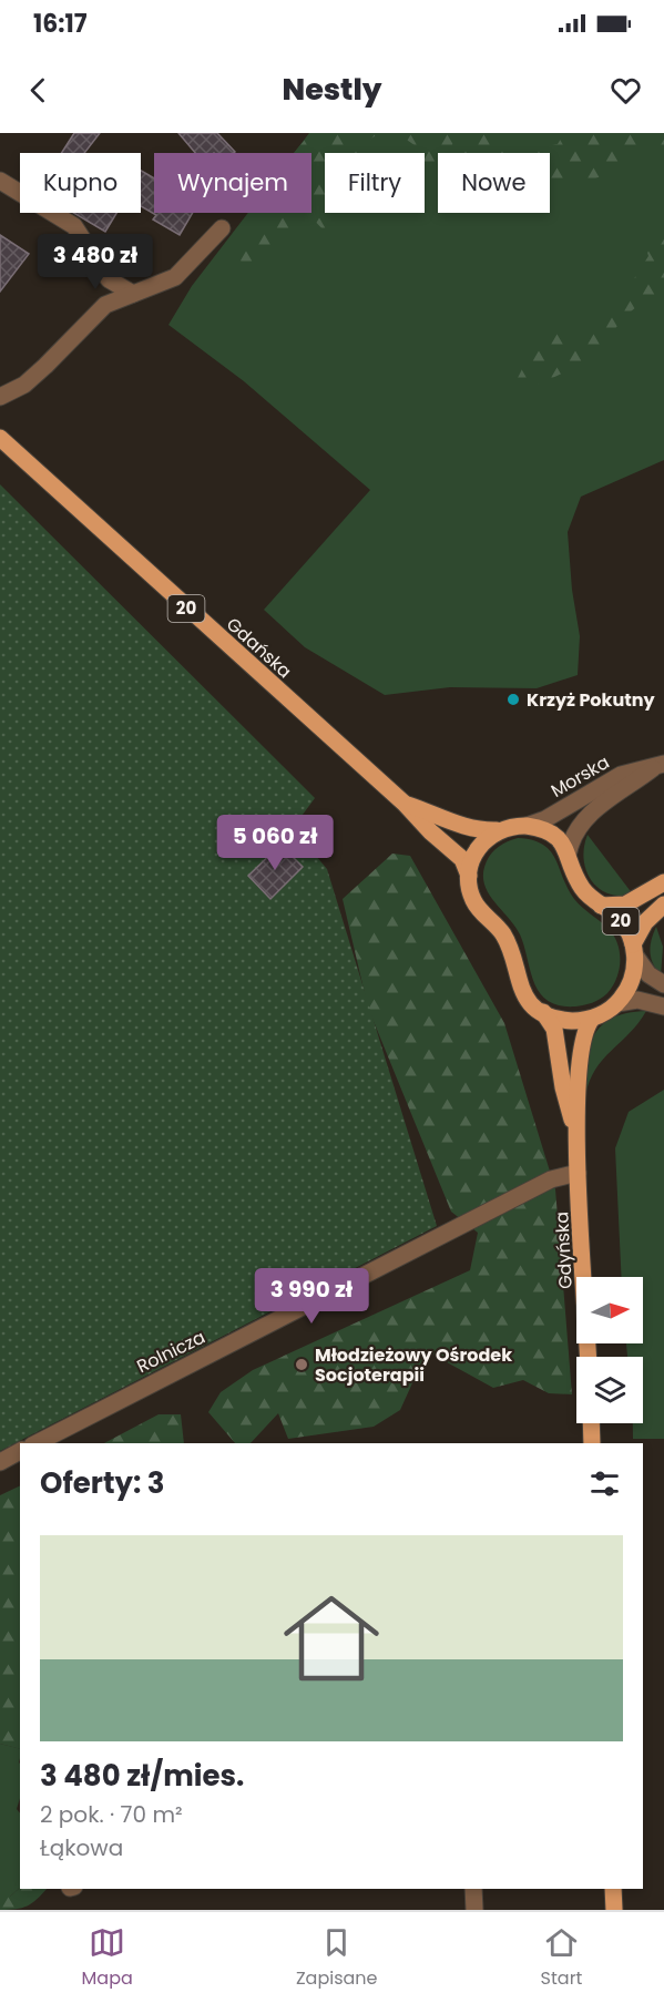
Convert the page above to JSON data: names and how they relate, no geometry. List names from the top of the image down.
{
  "streets": {
    "main road": ["20", "Gdańska", "Gdyńska"],
    "street": ["Morska", "Rolnicza"]
  },
  "crossings": [
    ["20", "Gdańska"],
    ["20", "Morska"],
    ["20", "Gdyńska"],
    ["Gdyńska", "Rolnicza"]
  ],
  "places": ["Krzyż Pokutny", "Młodzieżowy Ośrodek Socjoterapii"],
  "north": "right",
  "page": {
    "status": "16:17",
    "header": "Nestly",
    "chip": [
      "Kupno",
      "Wynajem",
      "Filtry",
      "Nowe"
    ],
    "price": ["3 480 zł", "5 060 zł", "3 990 zł"],
    "heading": "Oferty: 3",
    "list": [
      {
        "name": "3 480 zł/mies.",
        "note": "2 pok. · 70 m² · Łąkowa"
      }
    ],
    "tabs": ["Mapa", "Zapisane", "Start"]
  }
}
